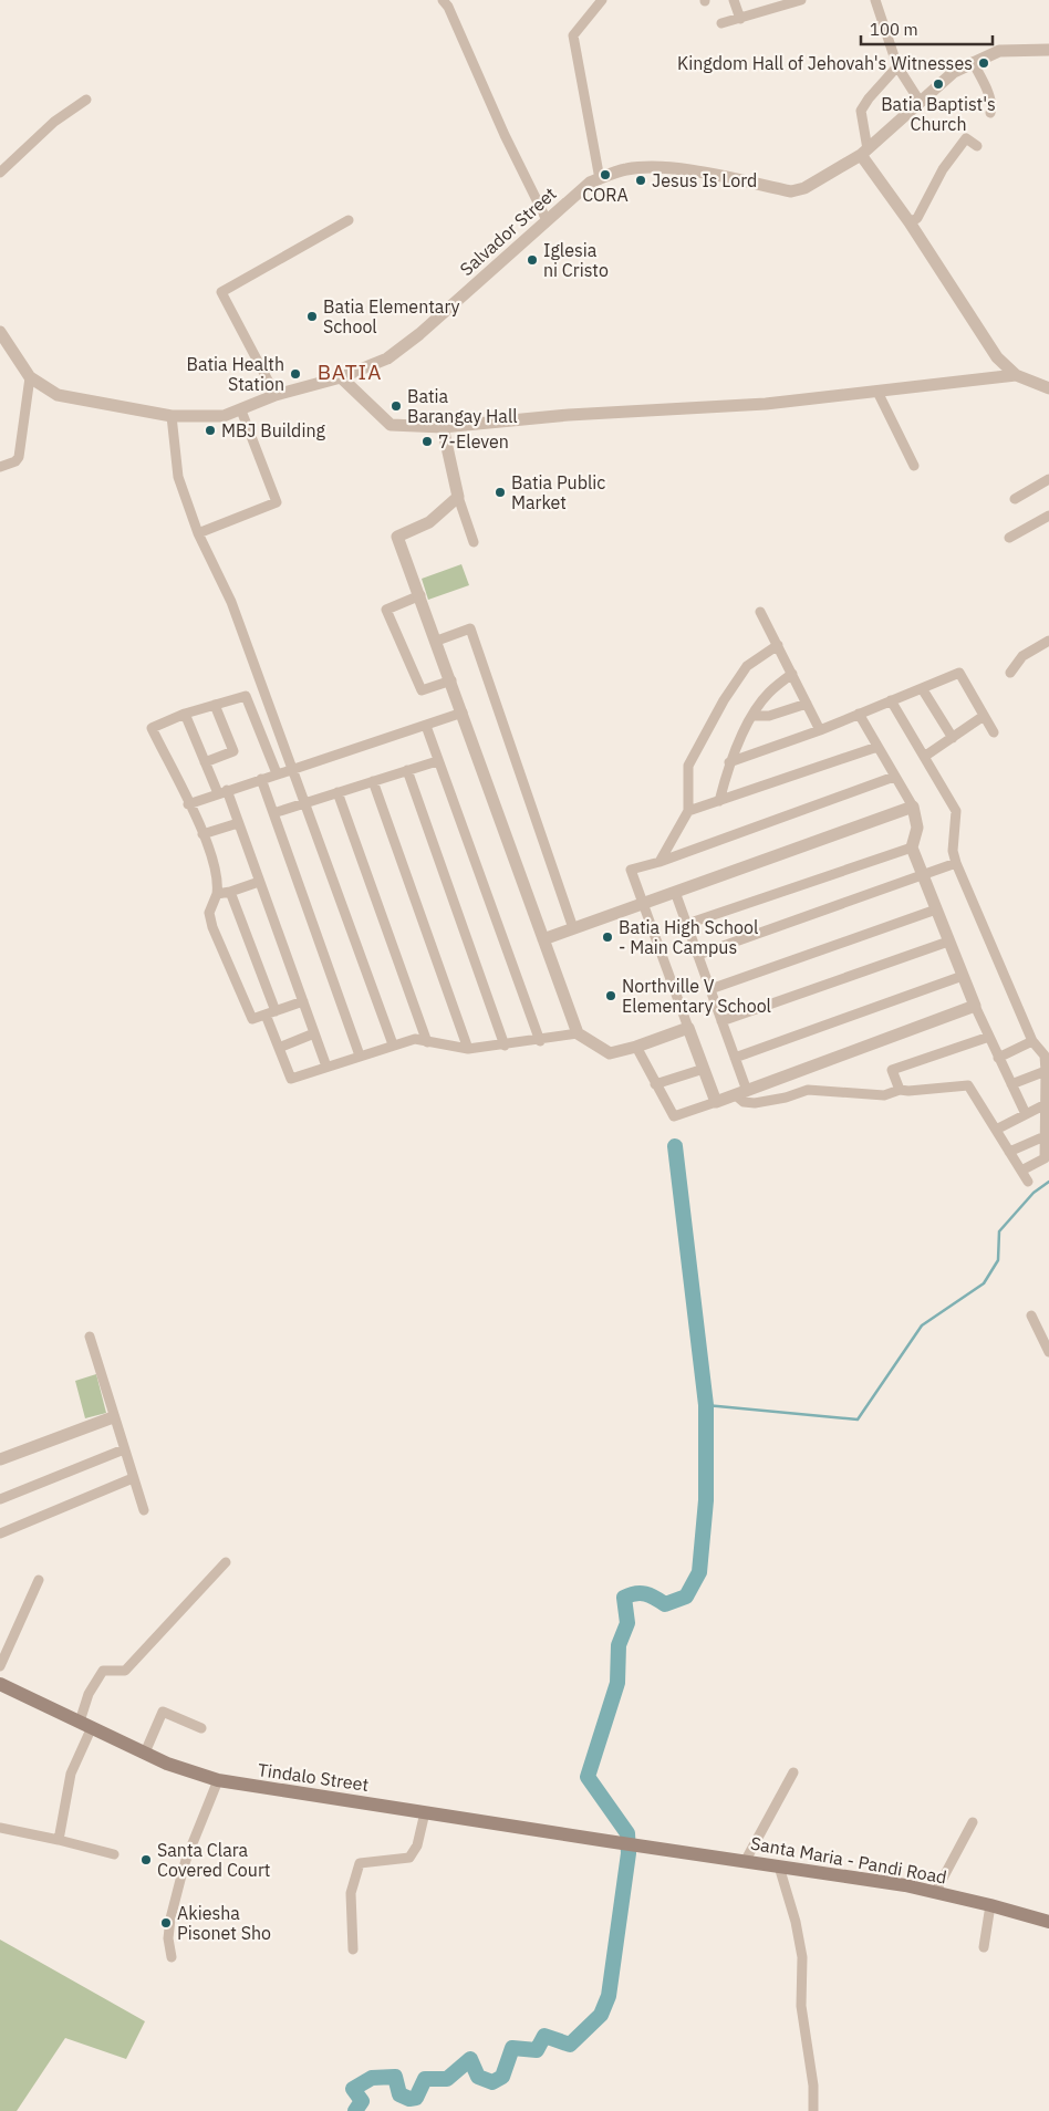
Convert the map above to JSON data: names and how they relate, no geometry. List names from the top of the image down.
{
  "streets": {
    "main road": ["Tindalo Street", "Santa Maria - Pandi Road"],
    "street": ["Salvador Street"]
  },
  "crossings": [
    ["Tindalo Street", "Santa Maria - Pandi Road"]
  ],
  "districts": ["BATIA"],
  "places": [
    "Kingdom Hall of Jehovah's Witnesses",
    "Batia Baptist's Church",
    "CORA",
    "Jesus Is Lord",
    "Iglesia ni Cristo",
    "Batia Elementary School",
    "Batia Health Station",
    "Batia Barangay Hall",
    "MBJ Building",
    "7-Eleven",
    "Batia Public Market",
    "Batia High School - Main Campus",
    "Northville V Elementary School",
    "Santa Clara Covered Court",
    "Akiesha Pisonet Sho"
  ],
  "scale_bar": "100 m"
}
